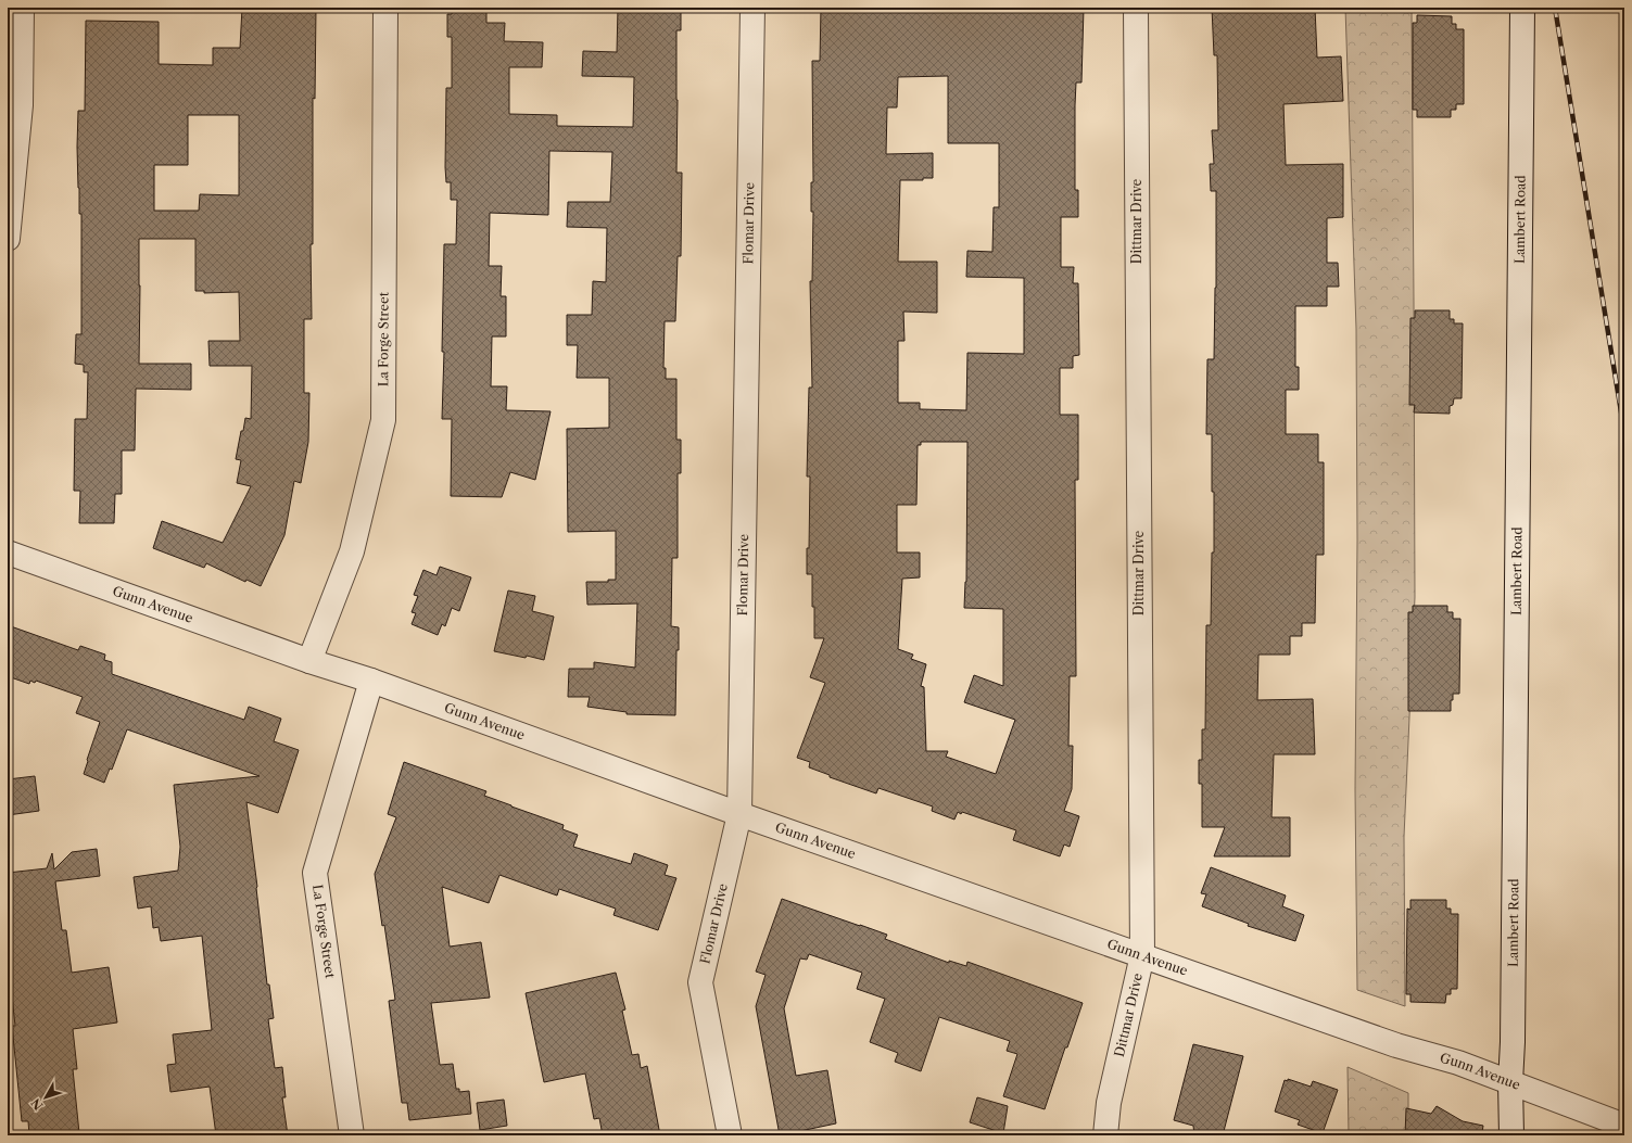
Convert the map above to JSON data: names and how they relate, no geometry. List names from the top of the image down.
{
  "streets": {
    "street": [
      "Lambert Road",
      "Dittmar Drive",
      "Flomar Drive",
      "La Forge Street",
      "Gunn Avenue"
    ]
  },
  "crossings": [
    ["Lambert Road", "Gunn Avenue"],
    ["Dittmar Drive", "Gunn Avenue"],
    ["Flomar Drive", "Gunn Avenue"],
    ["La Forge Street", "Gunn Avenue"]
  ],
  "north": "bottom left"
}
